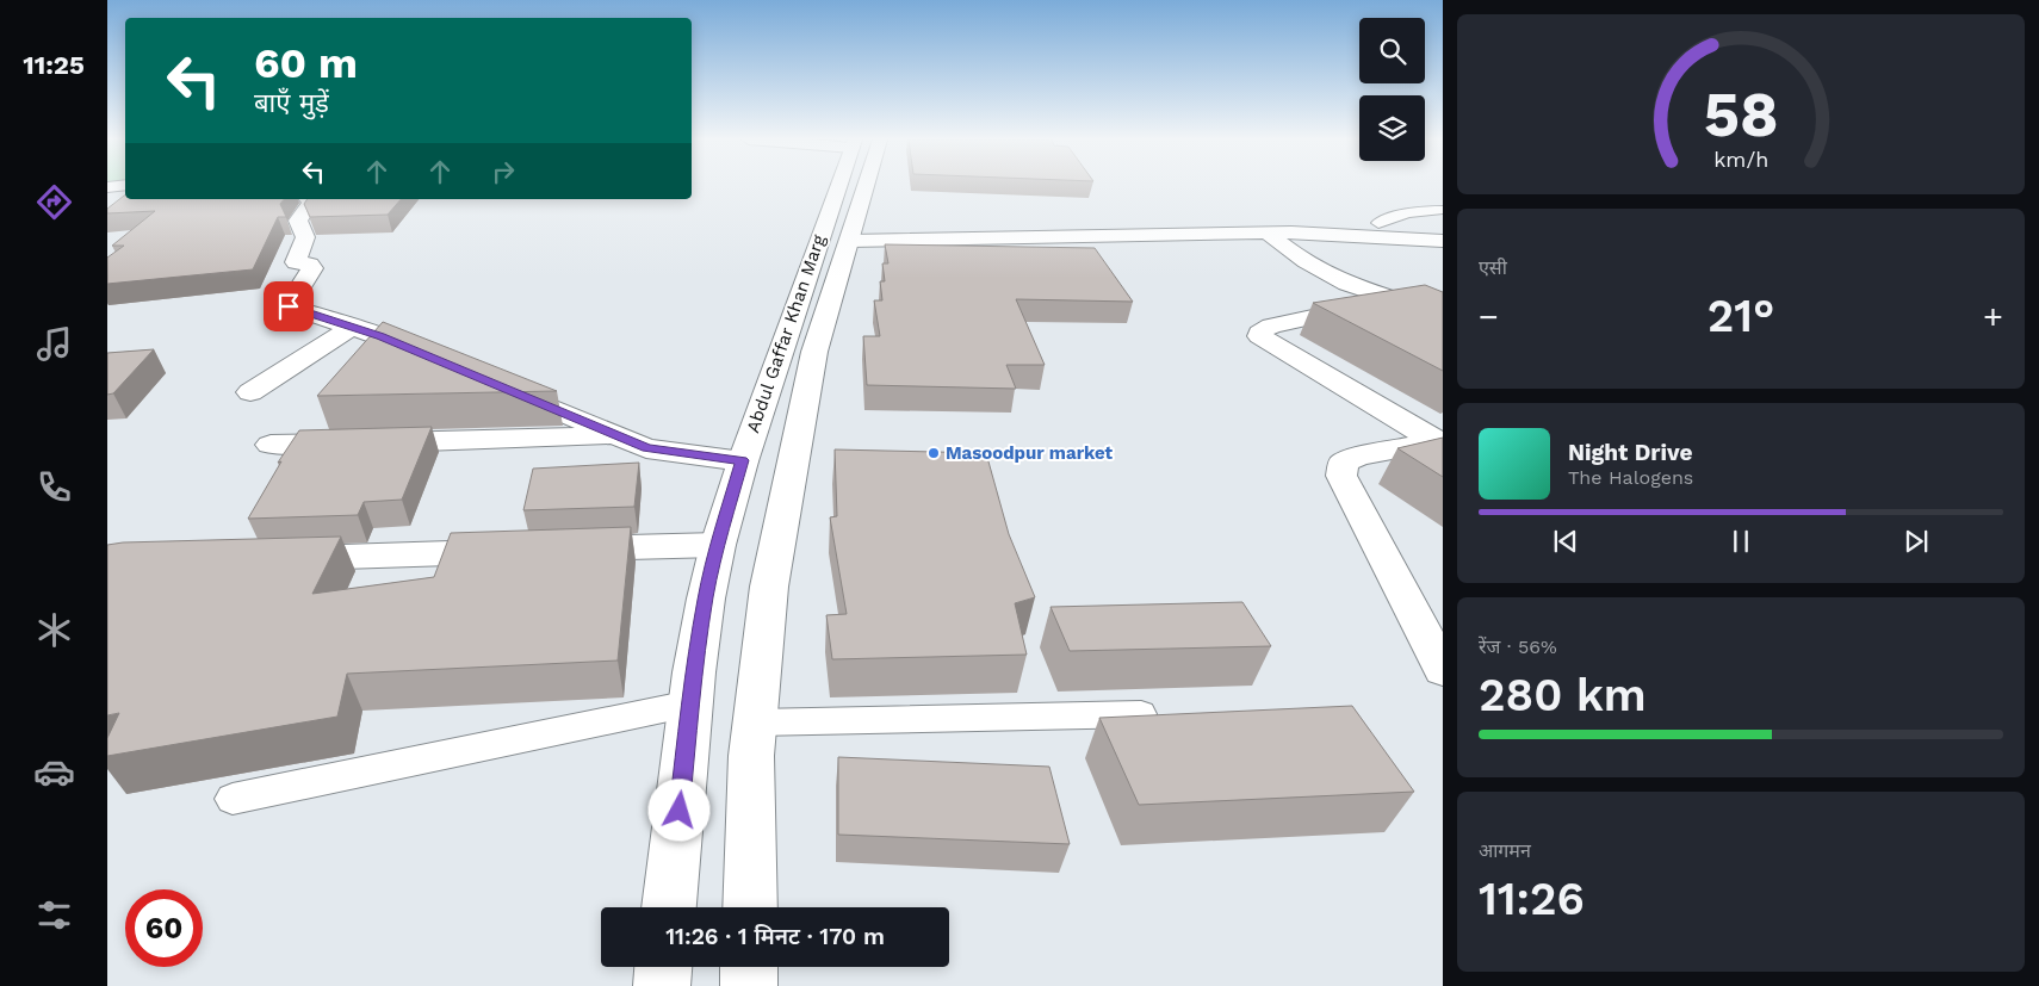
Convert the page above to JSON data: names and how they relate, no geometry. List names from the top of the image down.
{
  "streets": {
    "street": ["Abdul Gaffar Khan Marg"]
  },
  "places": ["Masoodpur market"],
  "page": {
    "tabs": "11:25",
    "turn": ["60 m", "बाएँ मुड़ें"],
    "tile": [
      "एसी",
      ["रेंज · 56%", "280 km"],
      ["आगमन", "11:26"]
    ],
    "heat": ["−", "21°", "+"],
    "song": ["Night Drive", "The Halogens"],
    "limit": "60",
    "trip": "11:26 · 1 मिनट · 170 m",
    "gauge": ["58", "km/h"]
  }
}
